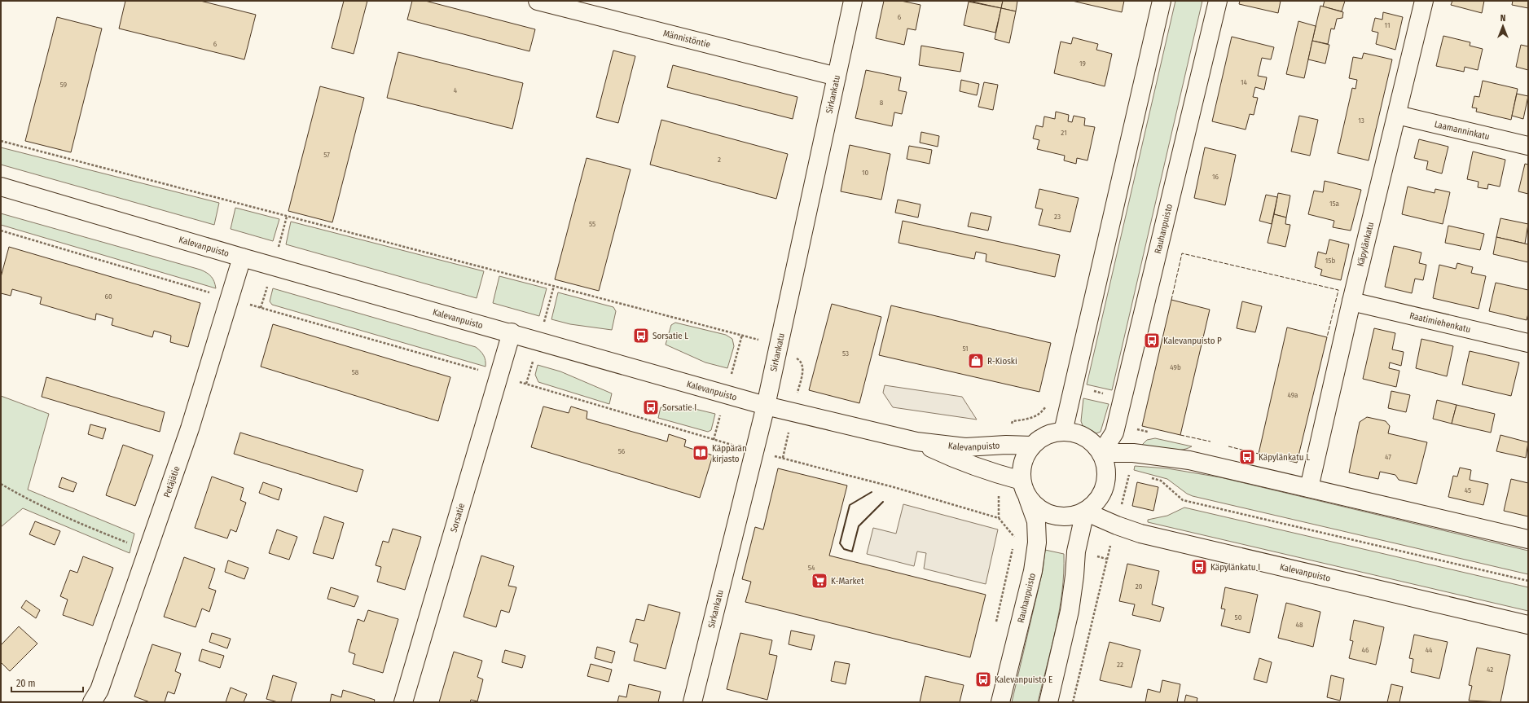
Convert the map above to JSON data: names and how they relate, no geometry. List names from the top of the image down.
{
  "streets": {
    "street": [
      "Männistöntie",
      "Sirkankatu",
      "Laamanninkatu",
      "Rauhanpuisto",
      "Käpylänkatu",
      "Kalevanpuisto",
      "Raatimiehenkatu",
      "Petäjätie",
      "Sorsatie"
    ]
  },
  "crossings": [
    ["Männistöntie", "Sirkankatu"],
    ["Sirkankatu", "Kalevanpuisto"],
    ["Laamanninkatu", "Käpylänkatu"],
    ["Rauhanpuisto", "Kalevanpuisto"],
    ["Käpylänkatu", "Raatimiehenkatu"],
    ["Kalevanpuisto", "Petäjätie"],
    ["Kalevanpuisto", "Sorsatie"]
  ],
  "places": {
    "bus stop": [
      "Sorsatie L",
      "Kalevanpuisto P",
      "Sorsatie I",
      "Käpylänkatu L",
      "Käpylänkatu I",
      "Kalevanpuisto E"
    ],
    "shop": ["R-Kioski"],
    "library": ["Käppärän kirjasto"],
    "supermarket": ["K-Market"]
  },
  "house_numbers": [
    "6",
    "11",
    "6",
    "19",
    "14",
    "59",
    "4",
    "8",
    "13",
    "21",
    "57",
    "2",
    "10",
    "16",
    "15a",
    "23",
    "55",
    "15b",
    "60",
    "51",
    "53",
    "49b",
    "58",
    "49a",
    "56",
    "47",
    "45",
    "54",
    "20",
    "50",
    "48",
    "46",
    "44",
    "22",
    "42"
  ],
  "scale_bar": "20 m",
  "north": "top"
}
